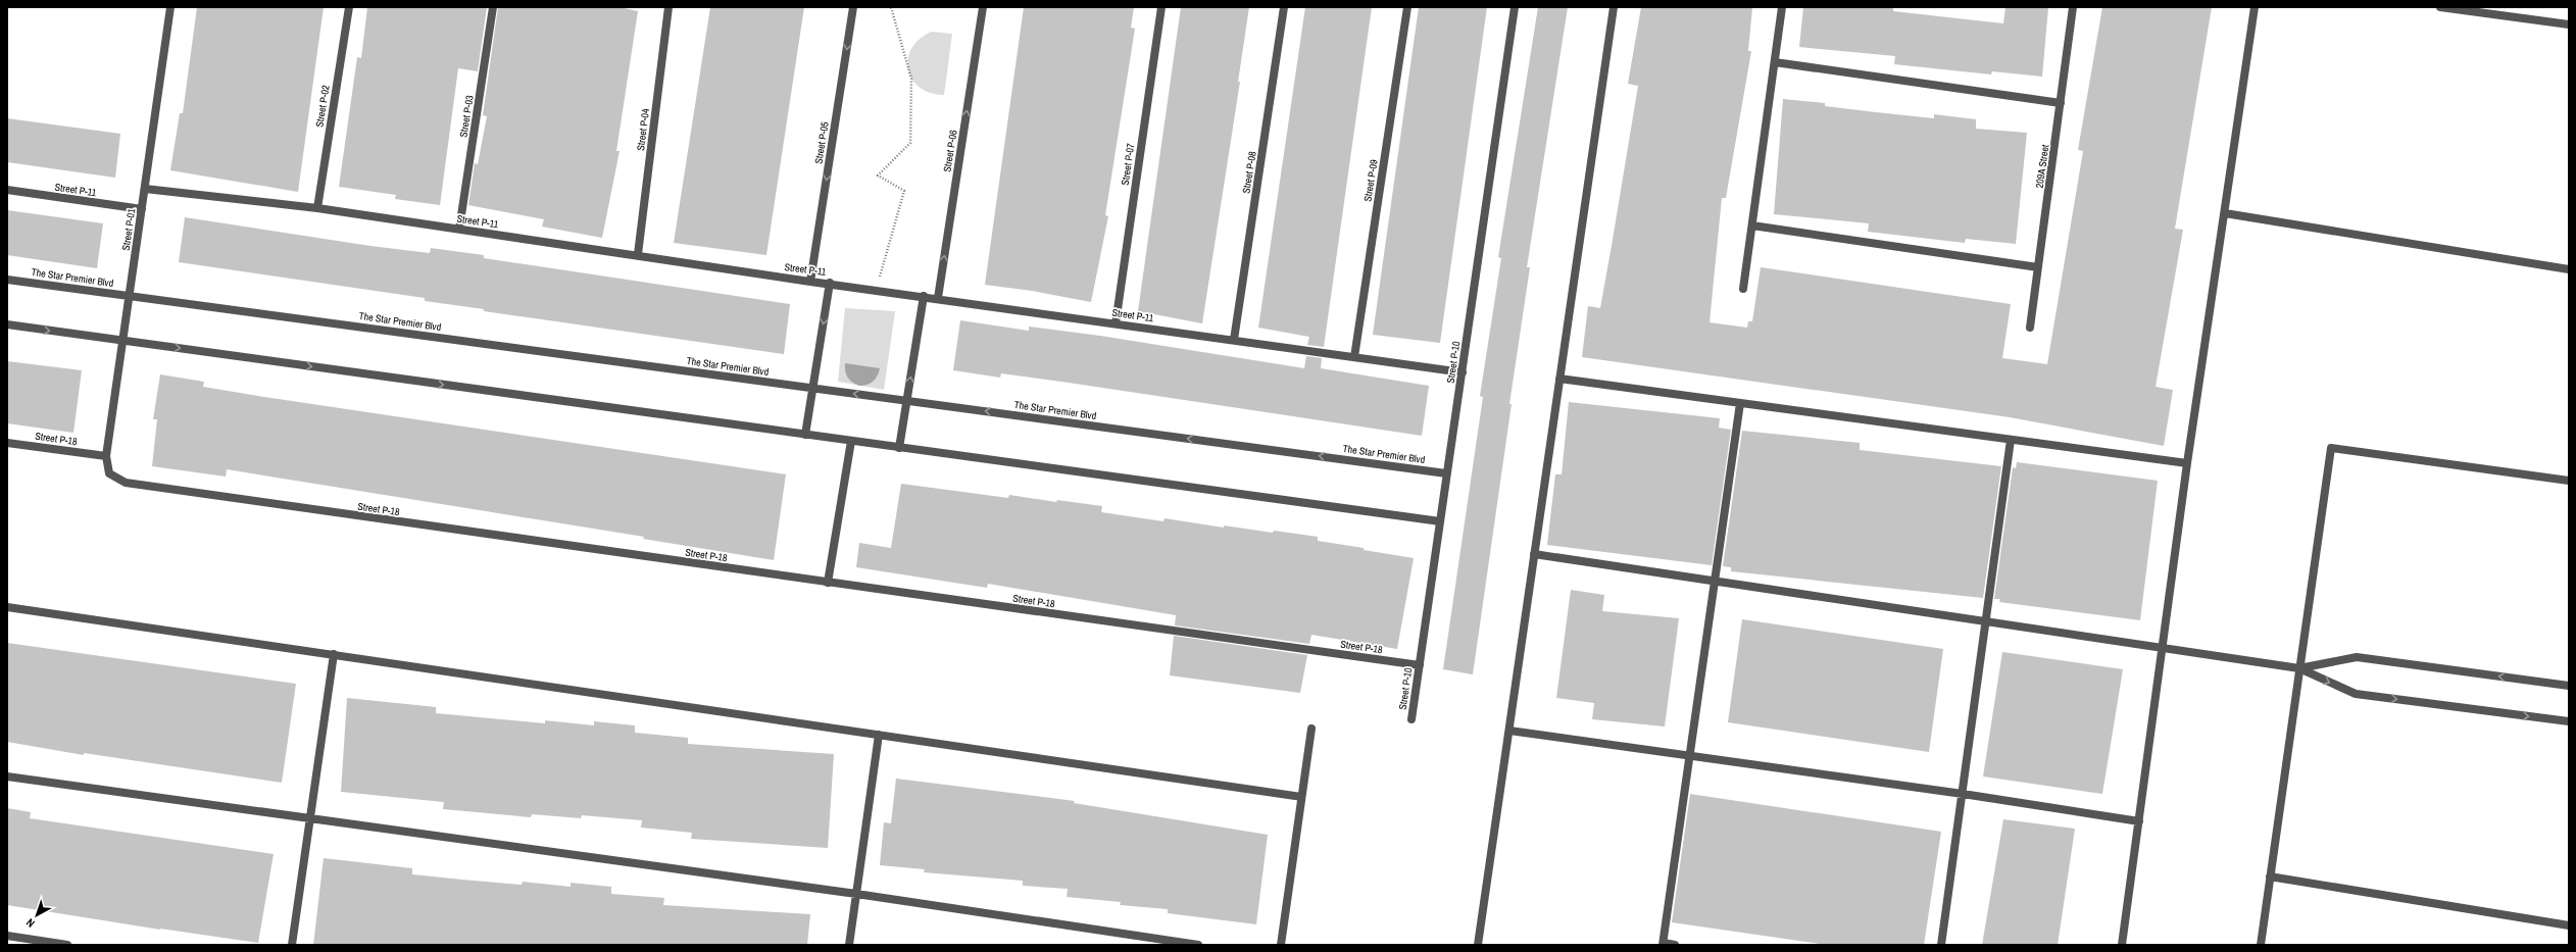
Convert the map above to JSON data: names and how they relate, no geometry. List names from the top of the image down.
{
  "streets": {
    "street": [
      "Street P-02",
      "Street P-03",
      "Street P-04",
      "Street P-05",
      "Street P-06",
      "Street P-07",
      "209A Street",
      "Street P-08",
      "Street P-09",
      "Street P-11",
      "Street P-01",
      "The Star Premier Blvd",
      "Street P-10",
      "Street P-18"
    ]
  },
  "crossings": [
    ["Street P-02", "Street P-11"],
    ["Street P-03", "Street P-11"],
    ["Street P-04", "Street P-11"],
    ["Street P-05", "Street P-11"],
    ["Street P-06", "Street P-11"],
    ["Street P-07", "Street P-11"],
    ["Street P-08", "Street P-11"],
    ["Street P-09", "Street P-11"],
    ["Street P-11", "Street P-01"],
    ["Street P-11", "Street P-10"],
    ["Street P-01", "The Star Premier Blvd"],
    ["Street P-01", "Street P-18"],
    ["The Star Premier Blvd", "Street P-10"],
    ["Street P-10", "Street P-18"]
  ],
  "one_way": ["Street P-05", "Street P-06"],
  "north": "bottom left"
}
